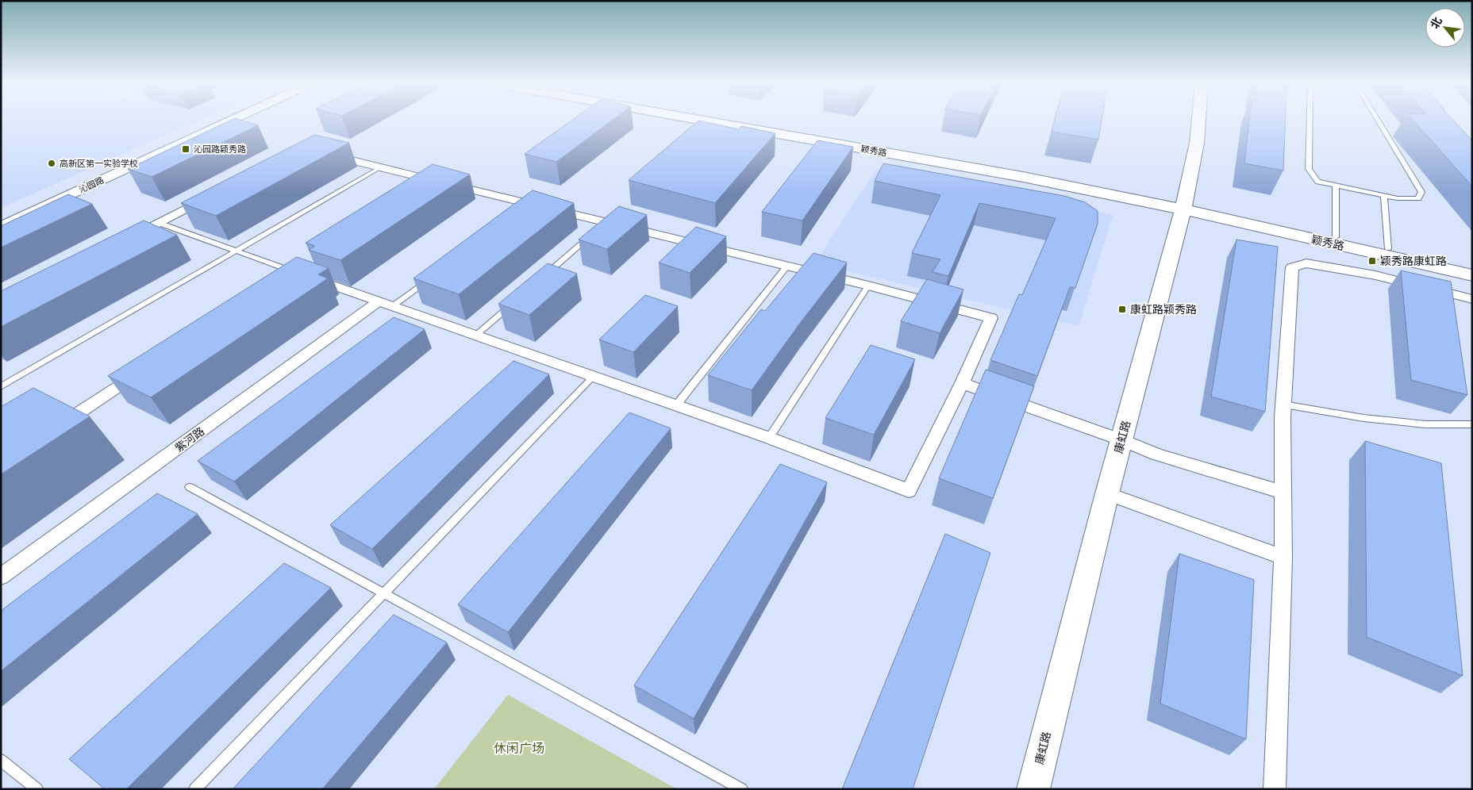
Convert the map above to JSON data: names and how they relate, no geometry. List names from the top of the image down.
{
  "streets": {
    "main road": ["颖秀路", "康虹路"],
    "street": ["沁园路", "紫河路"]
  },
  "crossings": [
    ["颖秀路", "康虹路"]
  ],
  "parks": ["休闲广场"],
  "places": {
    "transit": ["沁园路颖秀路", "颖秀路康虹路", "康虹路颖秀路"],
    "other": ["高新区第一实验学校"]
  },
  "north": "top left"
}
